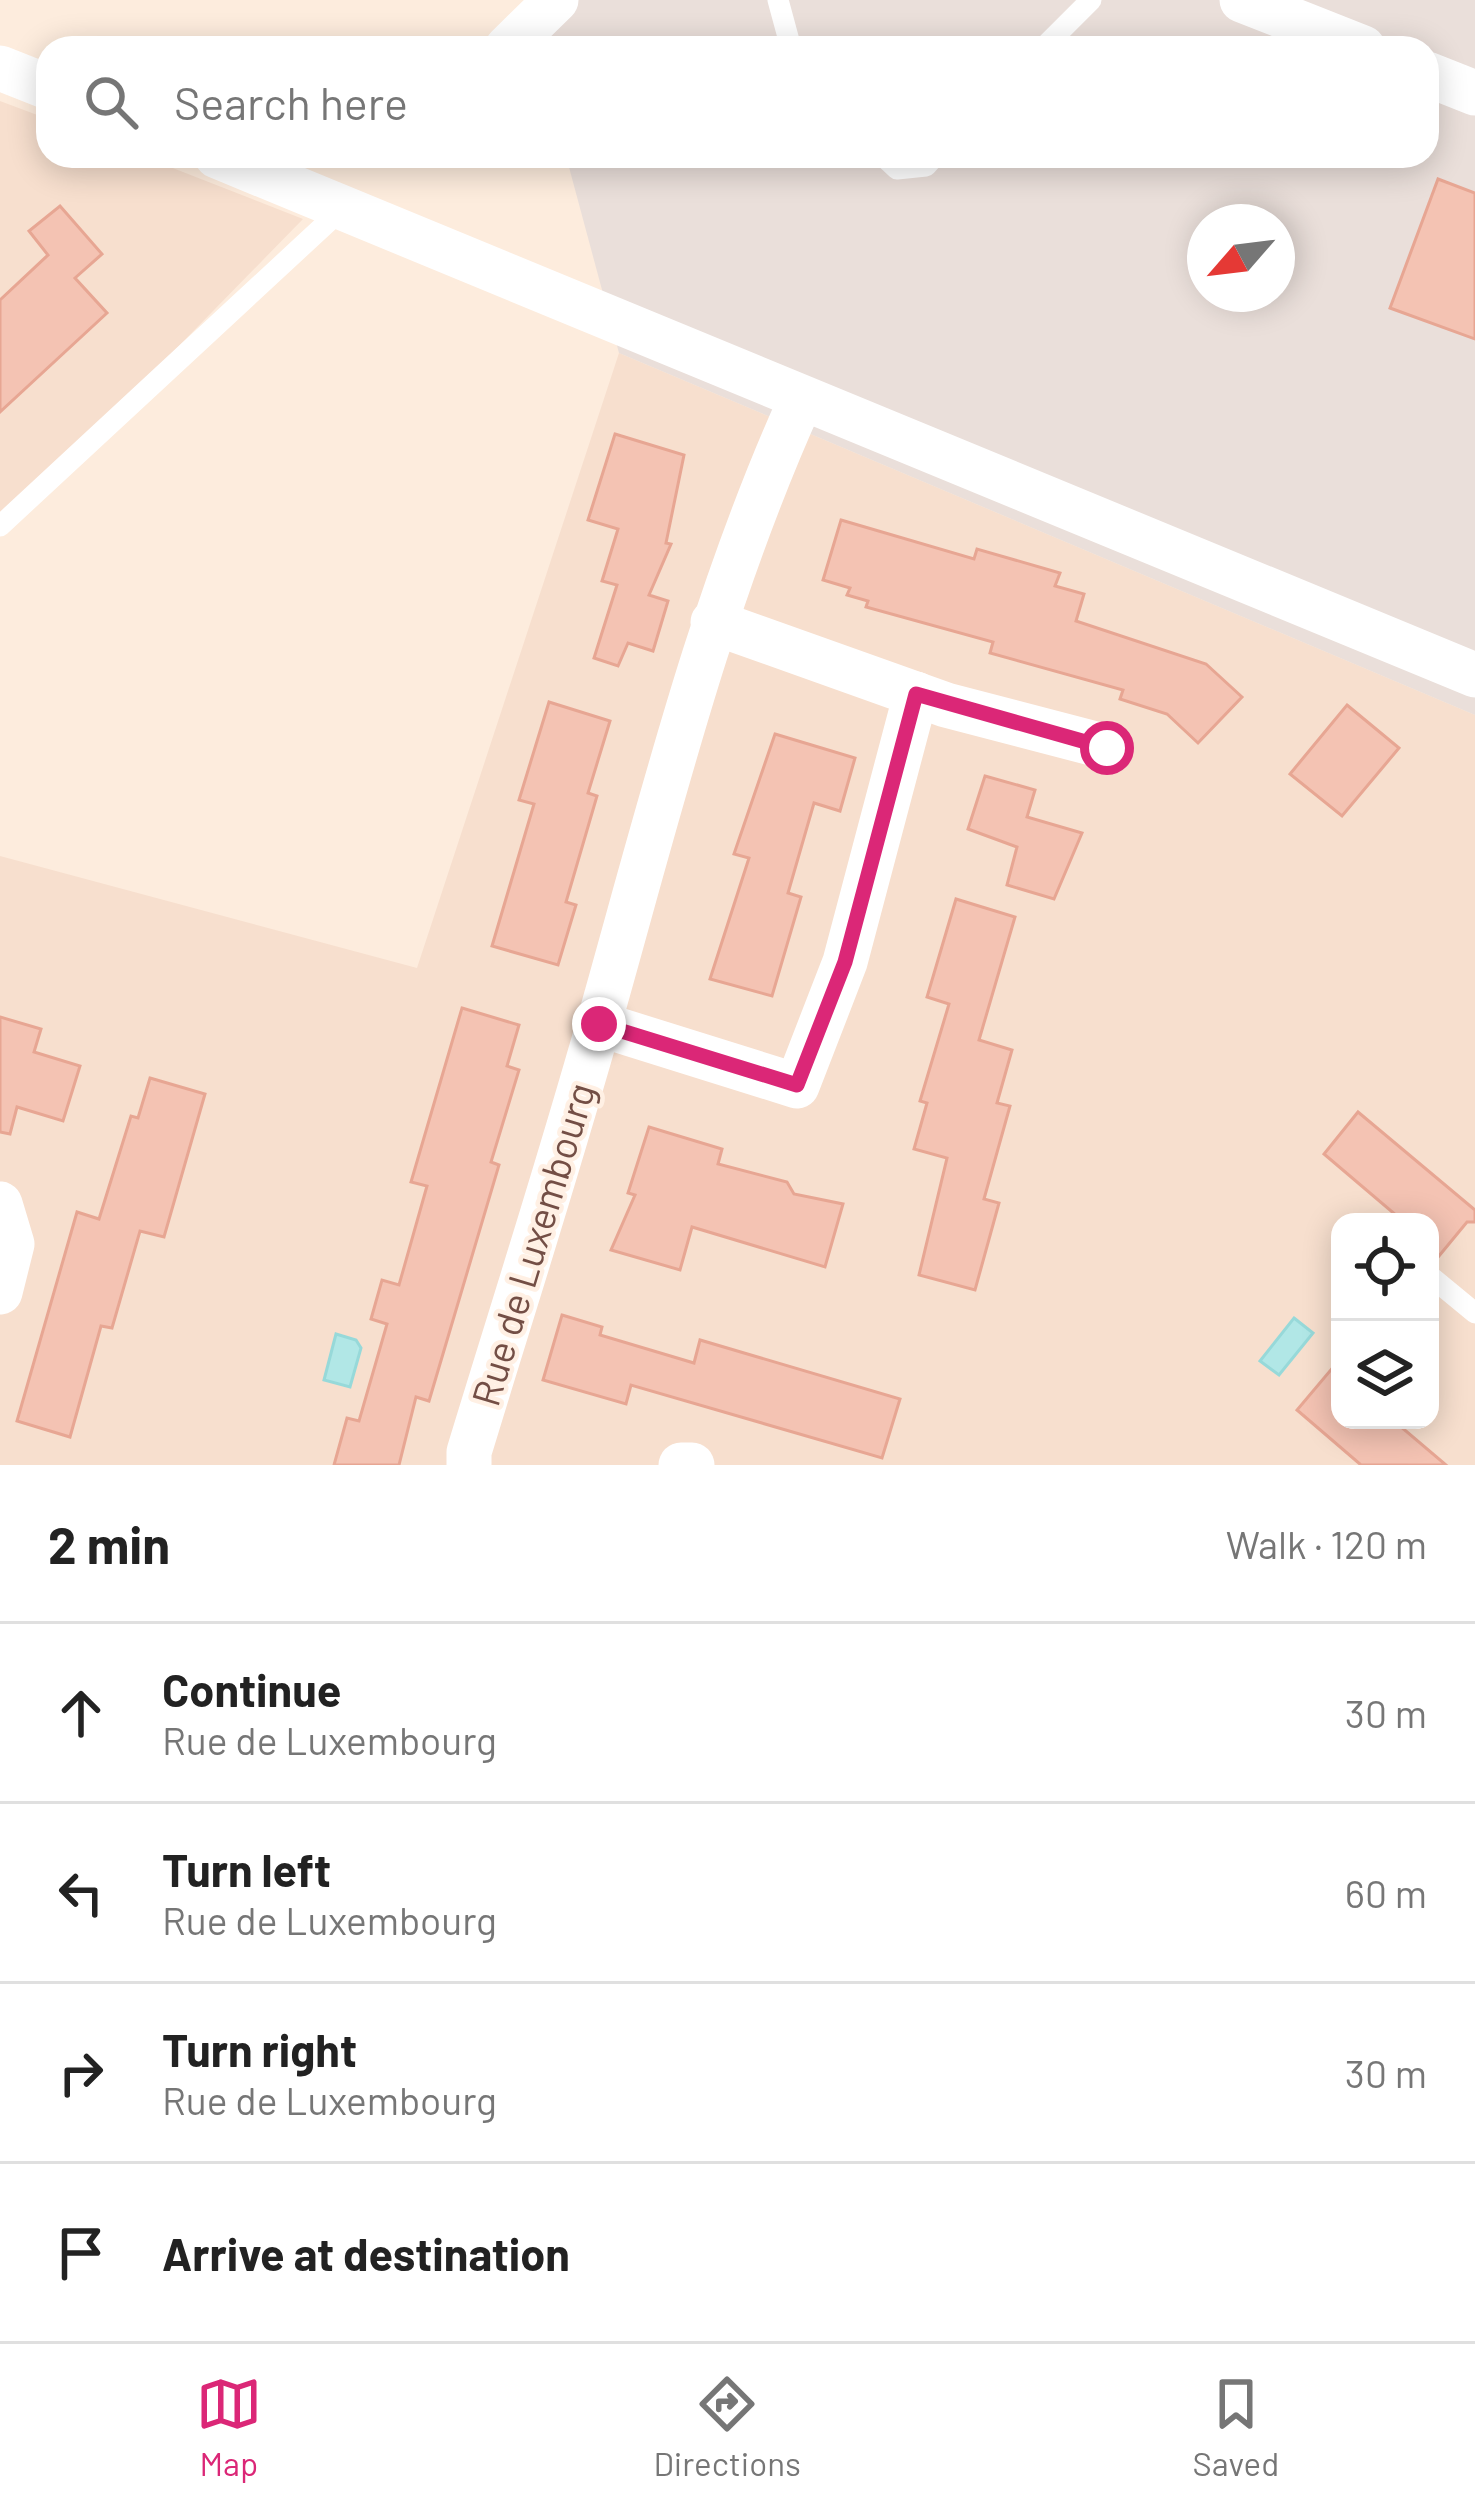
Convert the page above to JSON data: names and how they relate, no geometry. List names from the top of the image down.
{
  "streets": {
    "street": ["Rue de Luxembourg"]
  },
  "north": "bottom left",
  "page": {
    "search": "Search here",
    "heading": ["2 min", "Walk · 120 m"],
    "list": [
      ["Continue", "Rue de Luxembourg", "30 m"],
      ["Turn left", "Rue de Luxembourg", "60 m"],
      ["Turn right", "Rue de Luxembourg", "30 m"],
      "Arrive at destination"
    ],
    "nav": ["Map", "Directions", "Saved"]
  }
}
